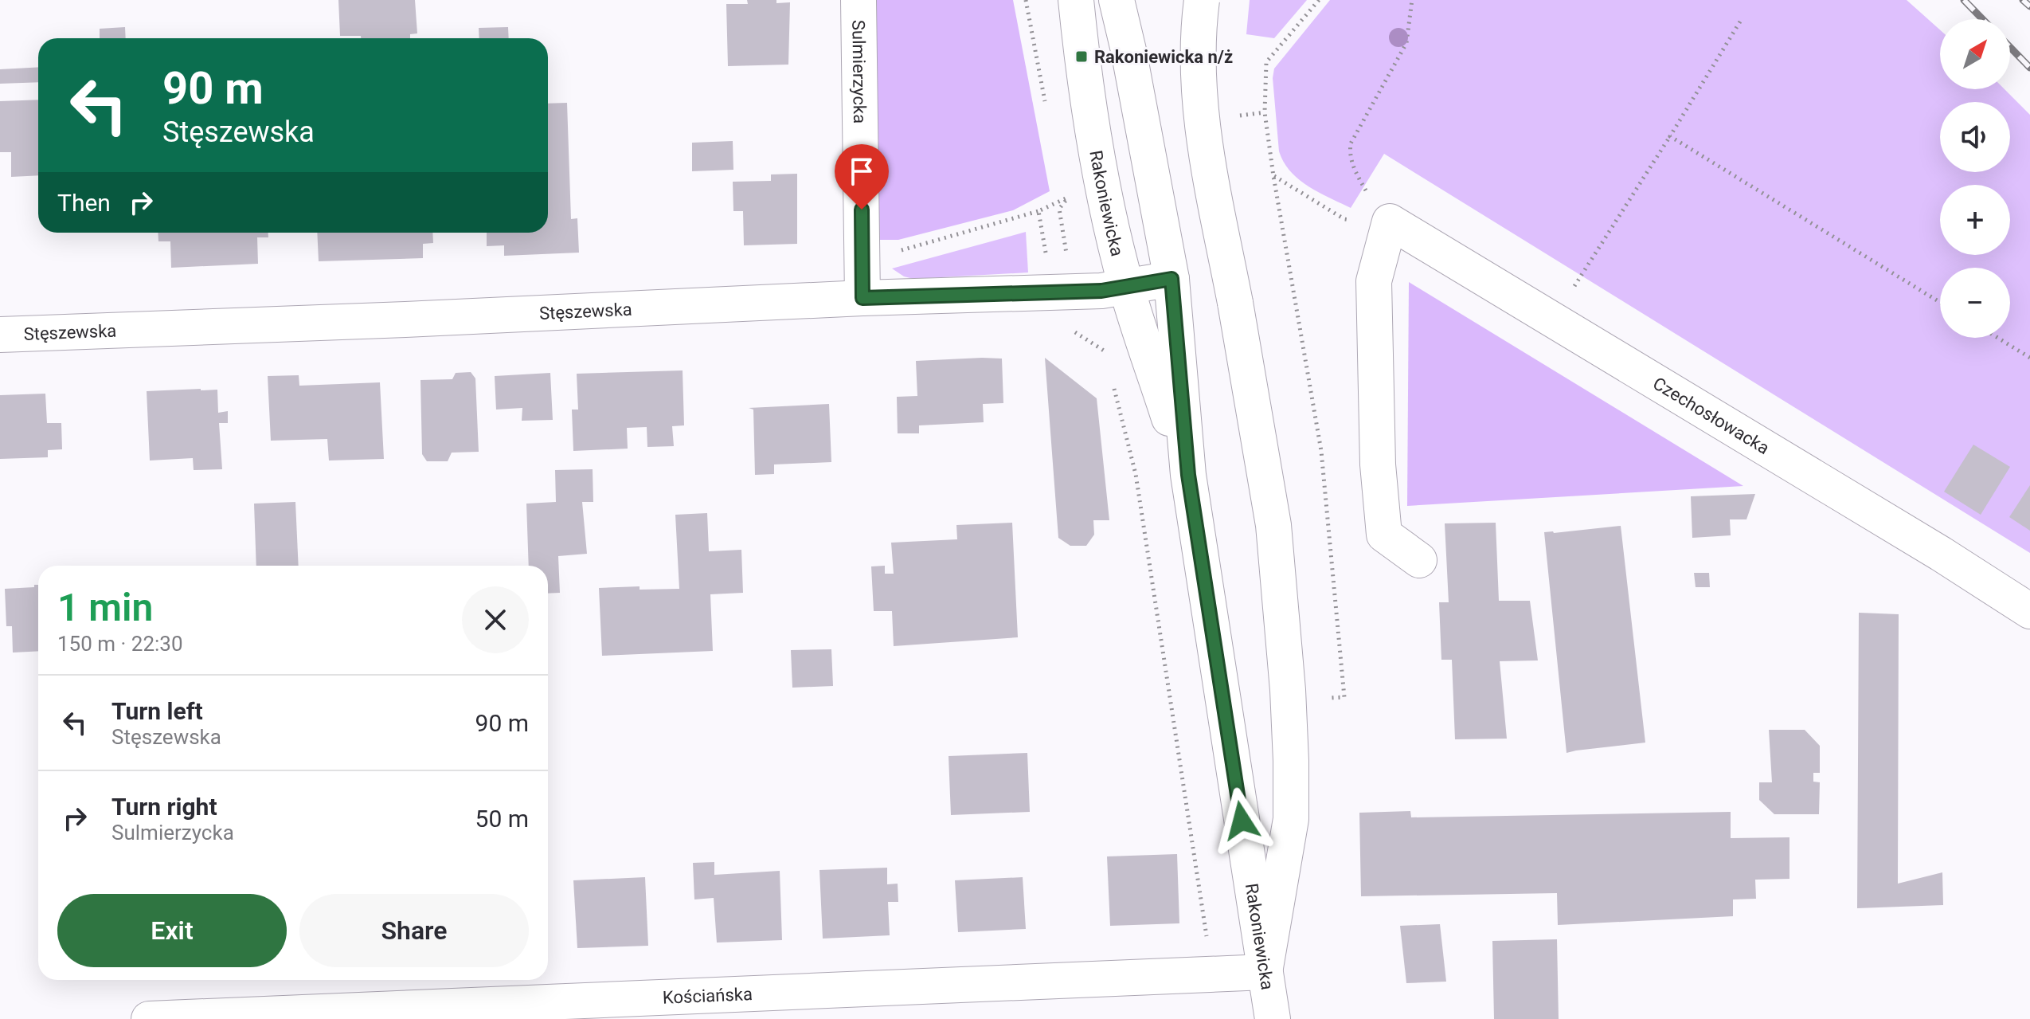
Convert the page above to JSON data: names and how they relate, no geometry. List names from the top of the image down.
{
  "streets": {
    "street": [
      "Sulmierzycka",
      "Rakoniewicka",
      "Stęszewska",
      "Czechosłowacka",
      "Kościańska"
    ]
  },
  "crossings": [
    ["Sulmierzycka", "Stęszewska"],
    ["Rakoniewicka", "Stęszewska"],
    ["Rakoniewicka", "Kościańska"]
  ],
  "places": {
    "transit": ["Rakoniewicka n/ż"]
  },
  "north": "top right",
  "page": {
    "map_buttons": ["+", "−"],
    "turn": ["90 m", "Stęszewska"],
    "then": "Then",
    "heading": ["1 min", "150 m · 22:30"],
    "list": [
      {
        "name": "Turn left",
        "note": "Stęszewska",
        "value": "90 m"
      },
      {
        "name": "Turn right",
        "note": "Sulmierzycka",
        "value": "50 m"
      }
    ],
    "buttons": ["Exit", "Share"]
  }
}
